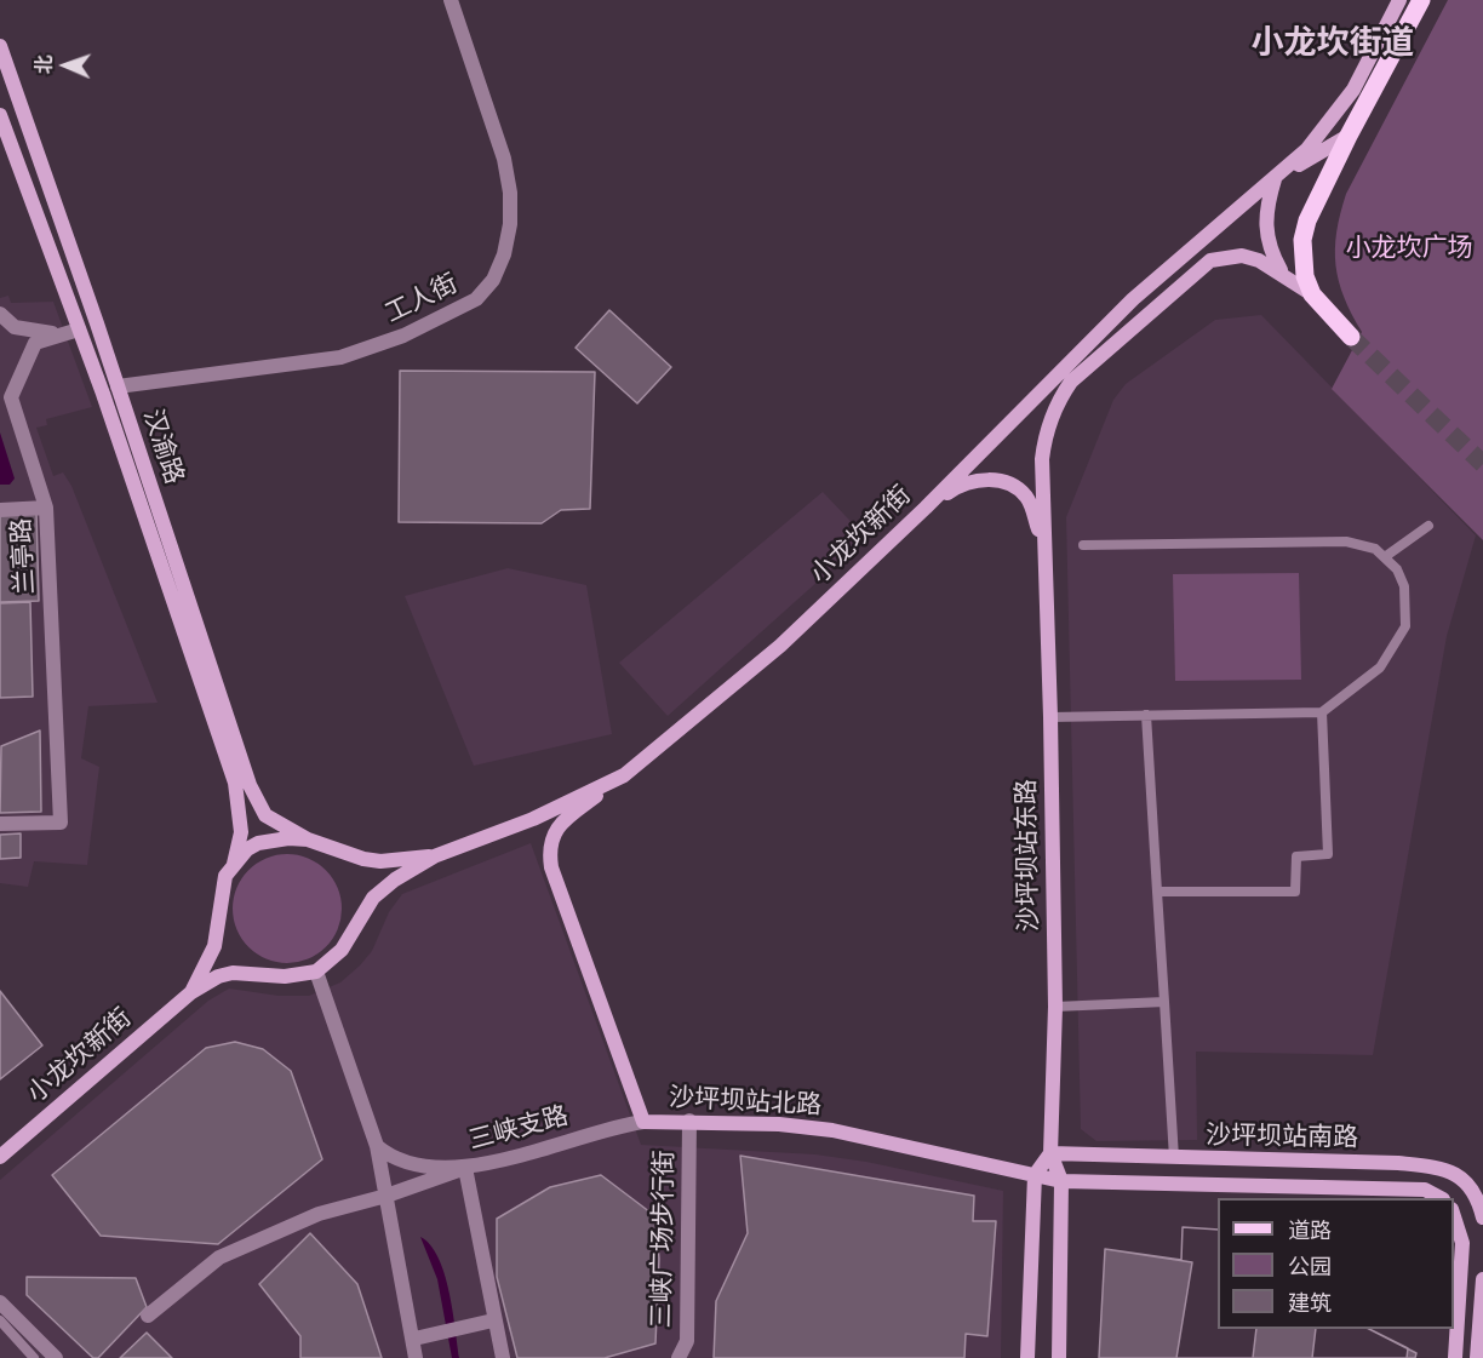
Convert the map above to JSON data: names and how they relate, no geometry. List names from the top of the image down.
{
  "streets": {
    "main road": [
      "汉渝路",
      "小龙坎新街",
      "沙坪坝站东路",
      "沙坪坝站北路",
      "沙坪坝站南路"
    ],
    "street": [
      "工人街",
      "兰亭路",
      "三峡支路",
      "三峡广场步行街"
    ]
  },
  "crossings": [
    ["工人街", "汉渝路"],
    ["汉渝路", "小龙坎新街"],
    ["汉渝路", "兰亭路"],
    ["小龙坎新街", "沙坪坝站北路"],
    ["沙坪坝站东路", "沙坪坝站北路"],
    ["沙坪坝站东路", "沙坪坝站南路"],
    ["沙坪坝站北路", "三峡支路"],
    ["沙坪坝站北路", "沙坪坝站南路"],
    ["沙坪坝站北路", "三峡广场步行街"]
  ],
  "districts": ["小龙坎街道"],
  "parks": ["小龙坎广场"],
  "legend": ["道路", "公园", "建筑"],
  "north": "left"
}
